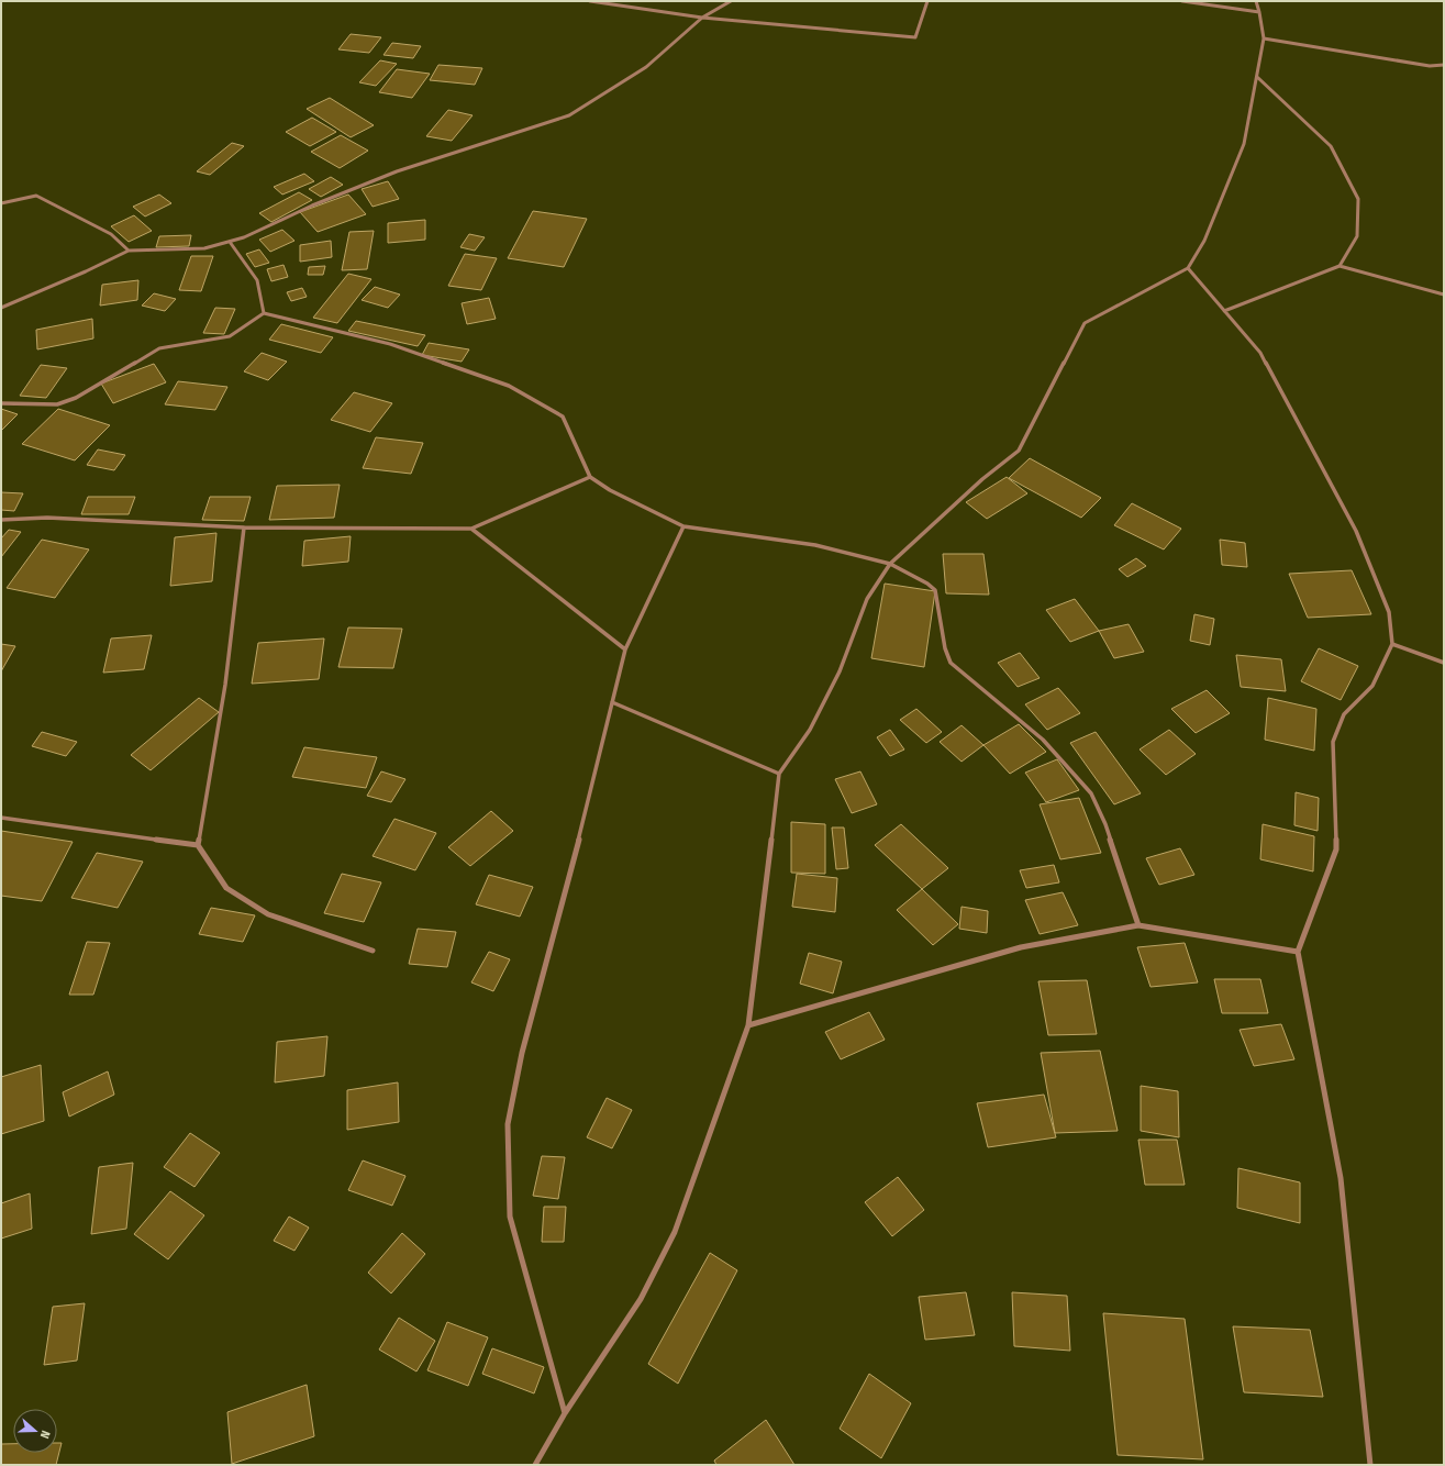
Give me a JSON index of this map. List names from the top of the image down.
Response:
{
  "north": "right"
}
